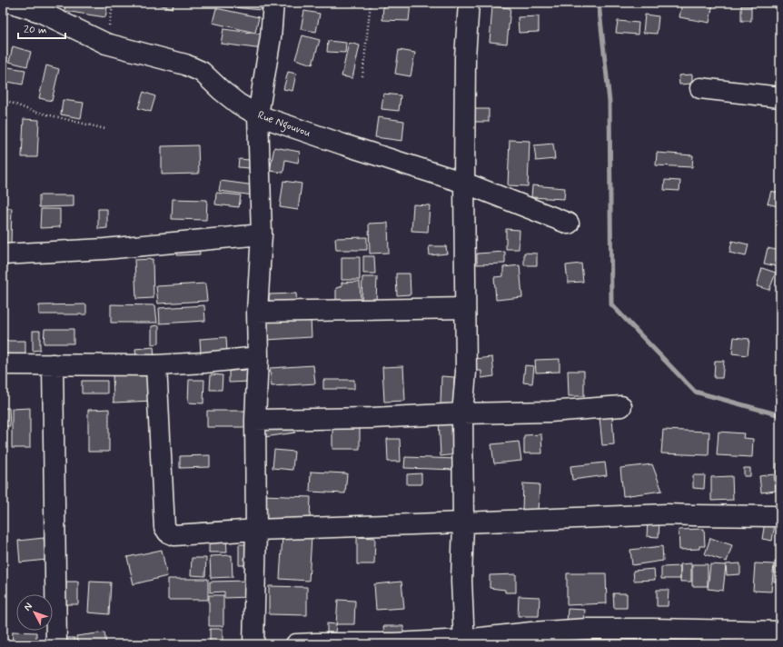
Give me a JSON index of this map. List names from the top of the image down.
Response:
{
  "streets": {
    "street": ["Rue Ngouvou"]
  },
  "scale_bar": "20 m",
  "north": "top left"
}
